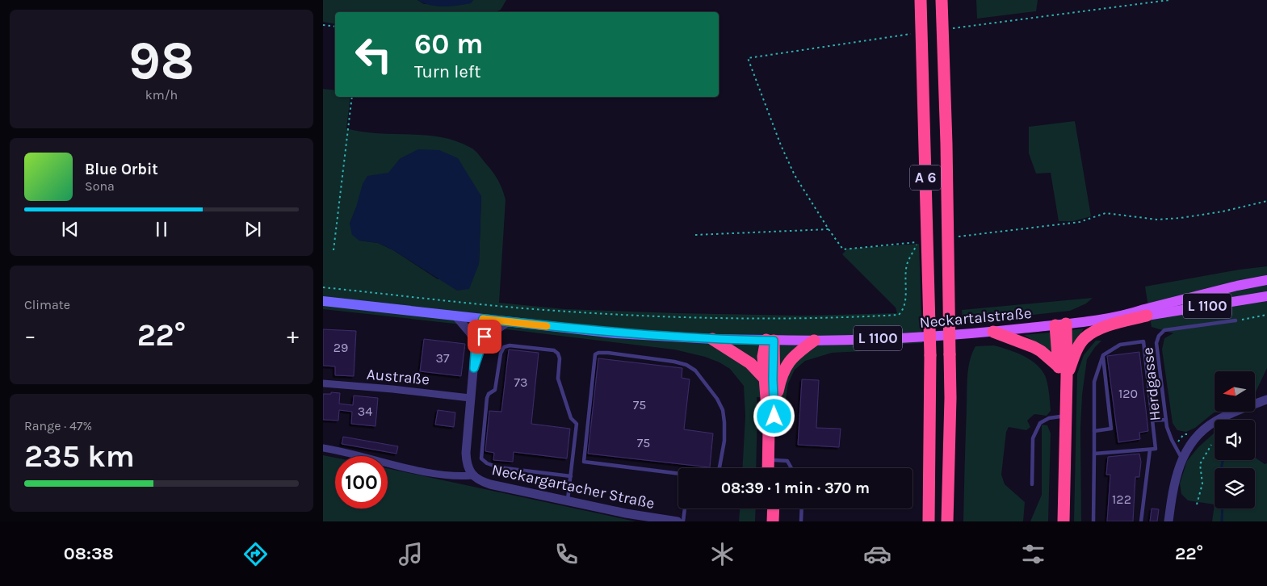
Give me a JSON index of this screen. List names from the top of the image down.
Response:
{
  "streets": {
    "highway": ["A 6"],
    "main road": ["L 1100", "Neckartalstraße"],
    "street": ["Austraße", "Neckargartacher Straße"],
    "lane": ["Herdgasse"]
  },
  "crossings": [
    ["L 1100", "Neckartalstraße"]
  ],
  "house_numbers": [
    "29",
    "37",
    "73",
    "120",
    "75",
    "34",
    "75",
    "122"
  ],
  "north": "left",
  "page": {
    "tile": [
      ["98", "km/h"],
      "Climate",
      ["Range · 47%", "235 km"]
    ],
    "turn": ["60 m", "Turn left"],
    "song": ["Blue Orbit", "Sona"],
    "heat": ["−", "22°", "+"],
    "limit": "100",
    "trip": "08:39 · 1 min · 370 m",
    "tabs": ["08:38", "22°"]
  }
}
